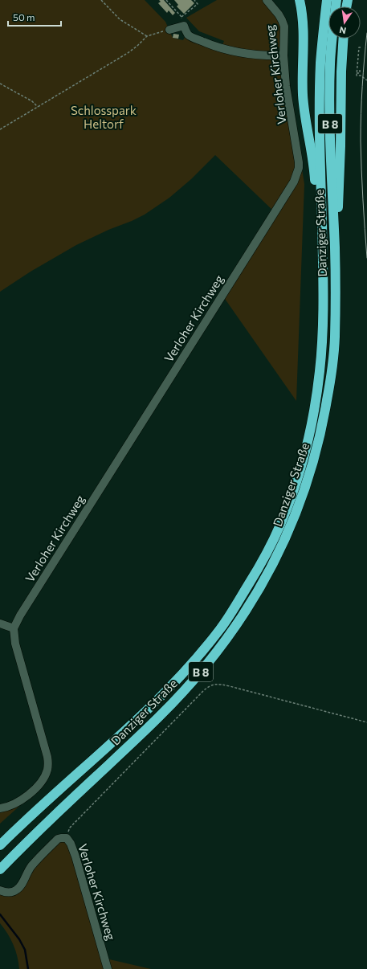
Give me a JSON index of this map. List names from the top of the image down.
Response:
{
  "streets": {
    "highway": ["B 8", "Danziger Straße"],
    "street": ["Verloher Kirchweg"]
  },
  "parks": ["Schlosspark Heltorf"],
  "scale_bar": "50 m",
  "north": "bottom"
}
